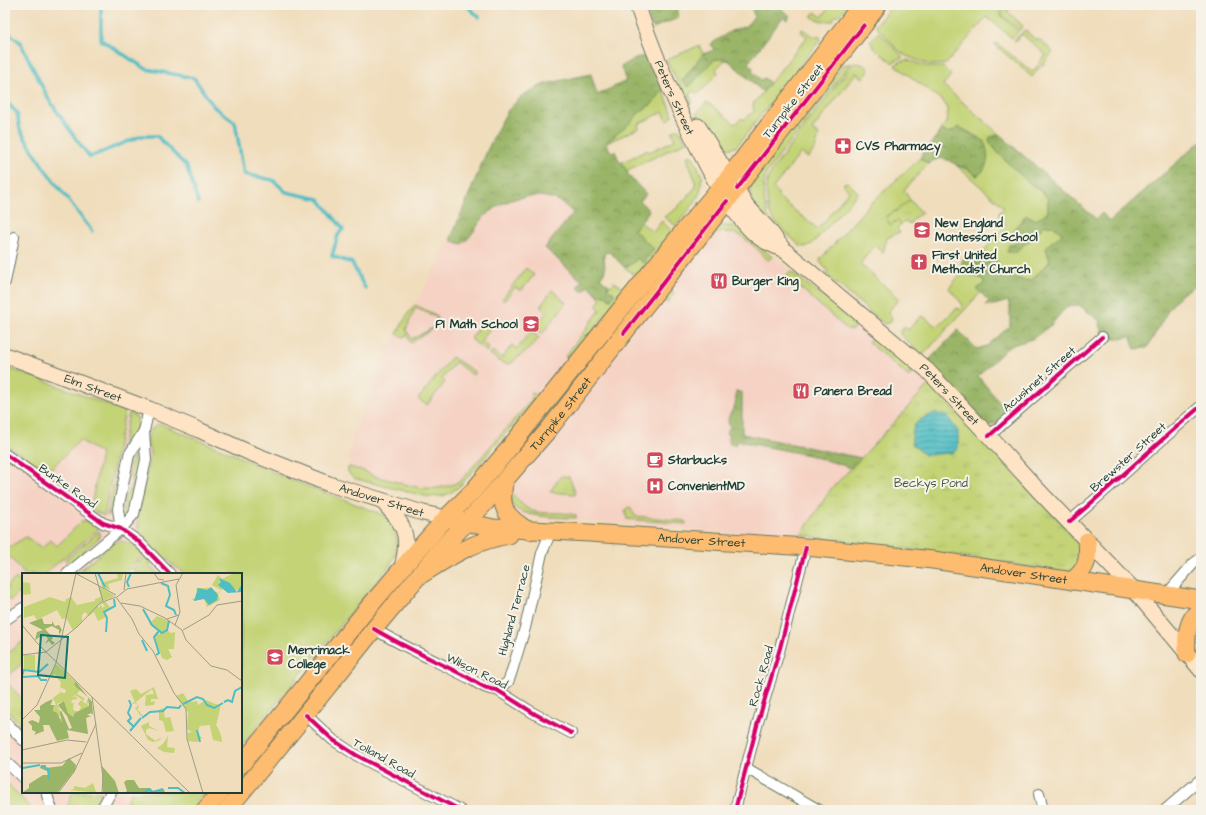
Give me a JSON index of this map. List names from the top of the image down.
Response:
{
  "streets": {
    "main road": [
      "Turnpike Street",
      "Peters Street",
      "Elm Street",
      "Andover Street"
    ],
    "street": [
      "Acushnet Street",
      "Brewster Street",
      "Burke Road",
      "Highland Terrace",
      "Wilson Road",
      "Rock Road",
      "Tolland Road"
    ]
  },
  "crossings": [
    ["Turnpike Street", "Peters Street"],
    ["Turnpike Street", "Andover Street"],
    ["Turnpike Street", "Wilson Road"],
    ["Turnpike Street", "Tolland Road"],
    ["Peters Street", "Acushnet Street"],
    ["Peters Street", "Brewster Street"],
    ["Peters Street", "Andover Street"],
    ["Elm Street", "Andover Street"],
    ["Andover Street", "Highland Terrace"],
    ["Andover Street", "Rock Road"],
    ["Highland Terrace", "Wilson Road"]
  ],
  "parks": ["Beckys Pond"],
  "places": {
    "pharmacy": ["CVS Pharmacy"],
    "school or university": ["New England Montessori School", "PI Math School", "Merrimack College"],
    "church": ["First United Methodist Church"],
    "restaurant": ["Burger King", "Panera Bread"],
    "cafe": ["Starbucks"],
    "hospital": ["ConvenientMD"]
  }
}
